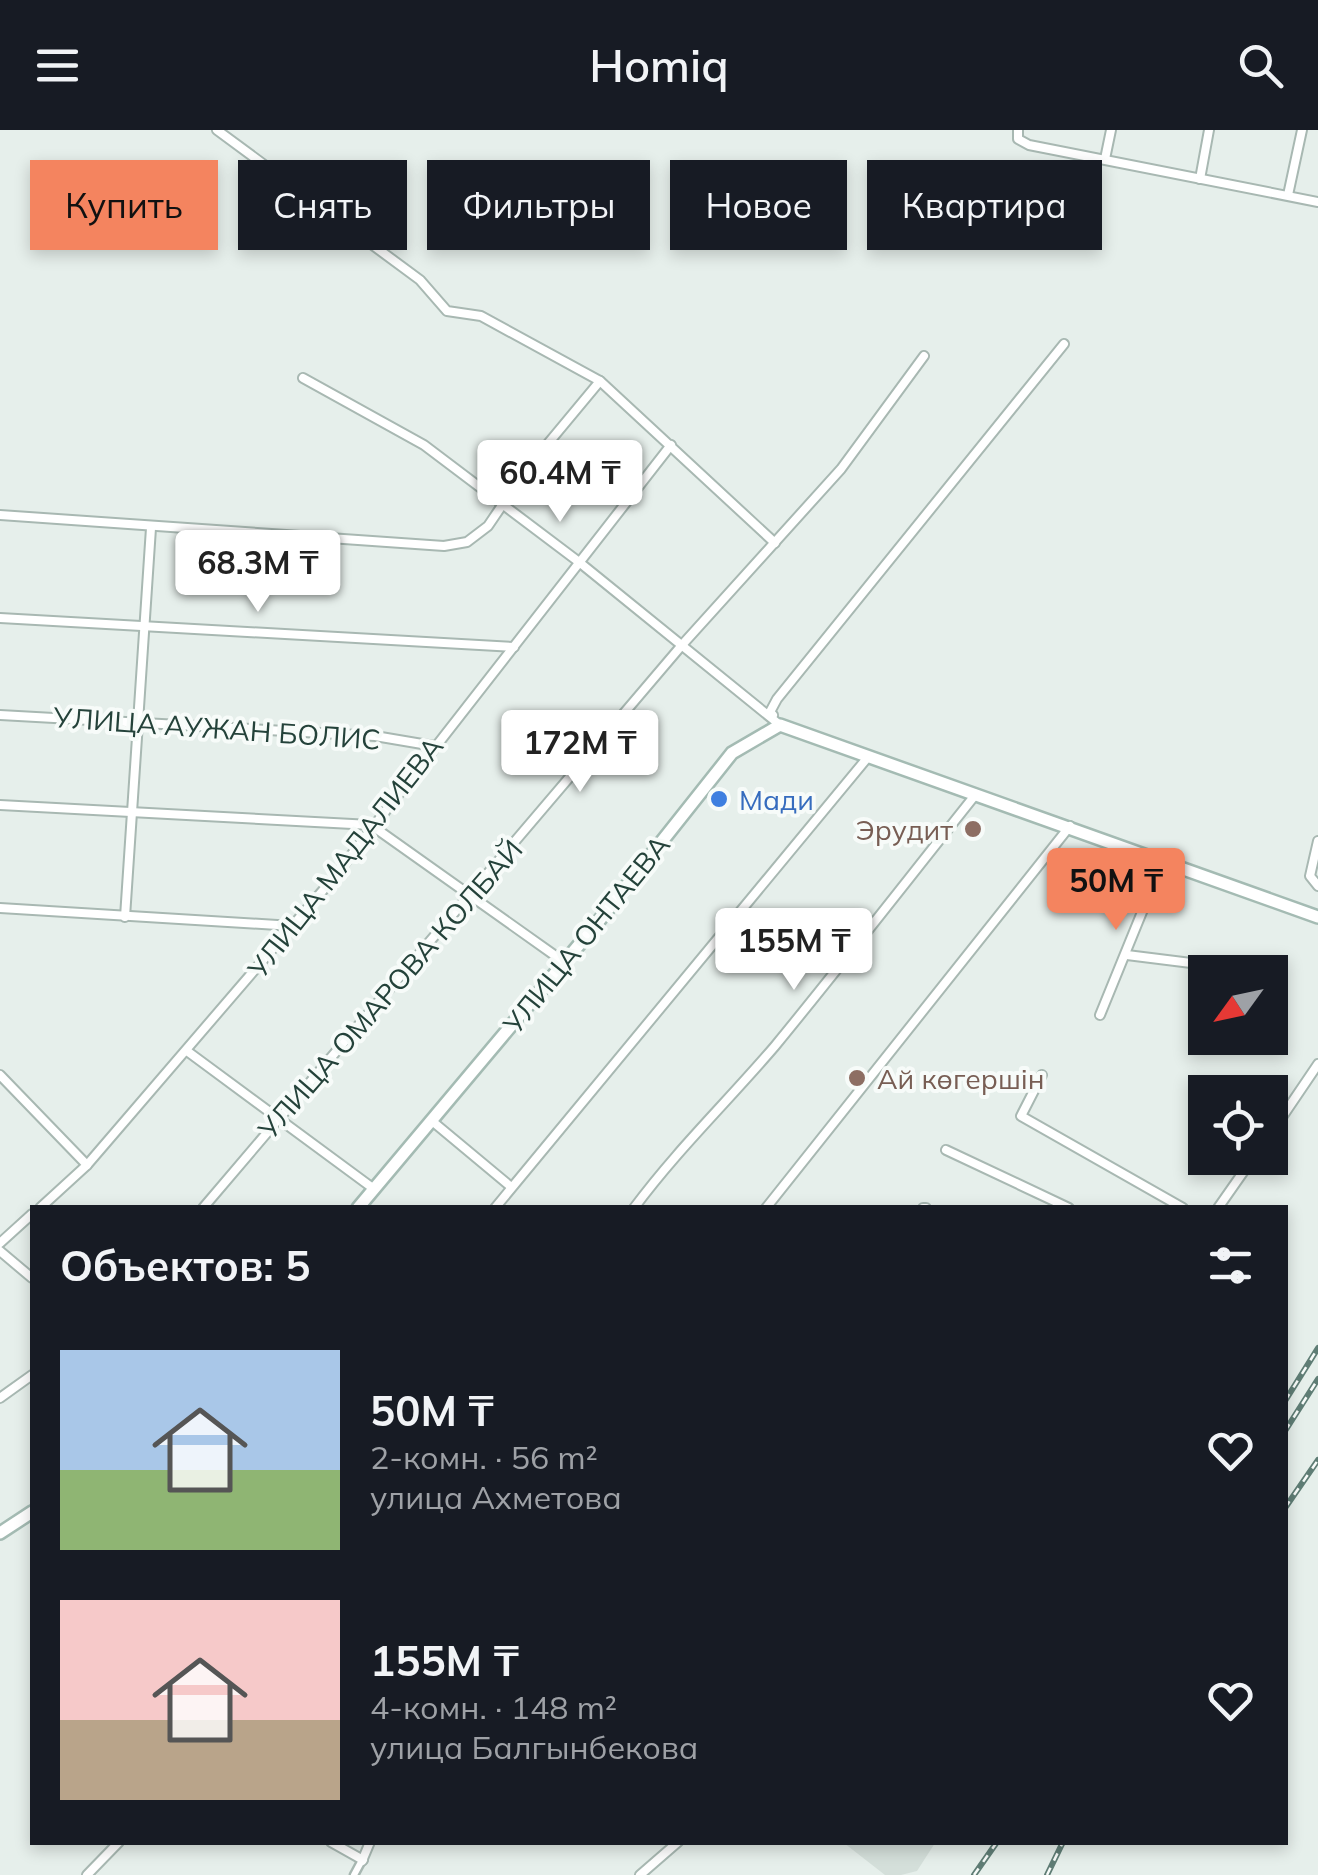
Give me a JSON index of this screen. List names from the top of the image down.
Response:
{
  "streets": {
    "main road": ["УЛИЦА ОНТАЕВА"],
    "street": ["УЛИЦА АУЖАН БОЛИС", "УЛИЦА МАДАЛИЕВА", "УЛИЦА ОМАРОВА КОЛБАЙ"]
  },
  "crossings": [
    ["УЛИЦА АУЖАН БОЛИС", "УЛИЦА МАДАЛИЕВА"]
  ],
  "places": ["Мади", "Эрудит", "Ай көгершін"],
  "north": "bottom left",
  "page": {
    "header": "Homiq",
    "chip": [
      "Купить",
      "Снять",
      "Фильтры",
      "Новое",
      "Квартира"
    ],
    "price": [
      "60.4M ₸",
      "68.3M ₸",
      "172M ₸",
      "50M ₸",
      "155M ₸"
    ],
    "heading": "Объектов: 5",
    "list": [
      {
        "name": "50M ₸",
        "note": "2-комн. · 56 m² · улица Ахметова"
      },
      {
        "name": "155M ₸",
        "note": "4-комн. · 148 m² · улица Балгынбекова"
      }
    ]
  }
}
